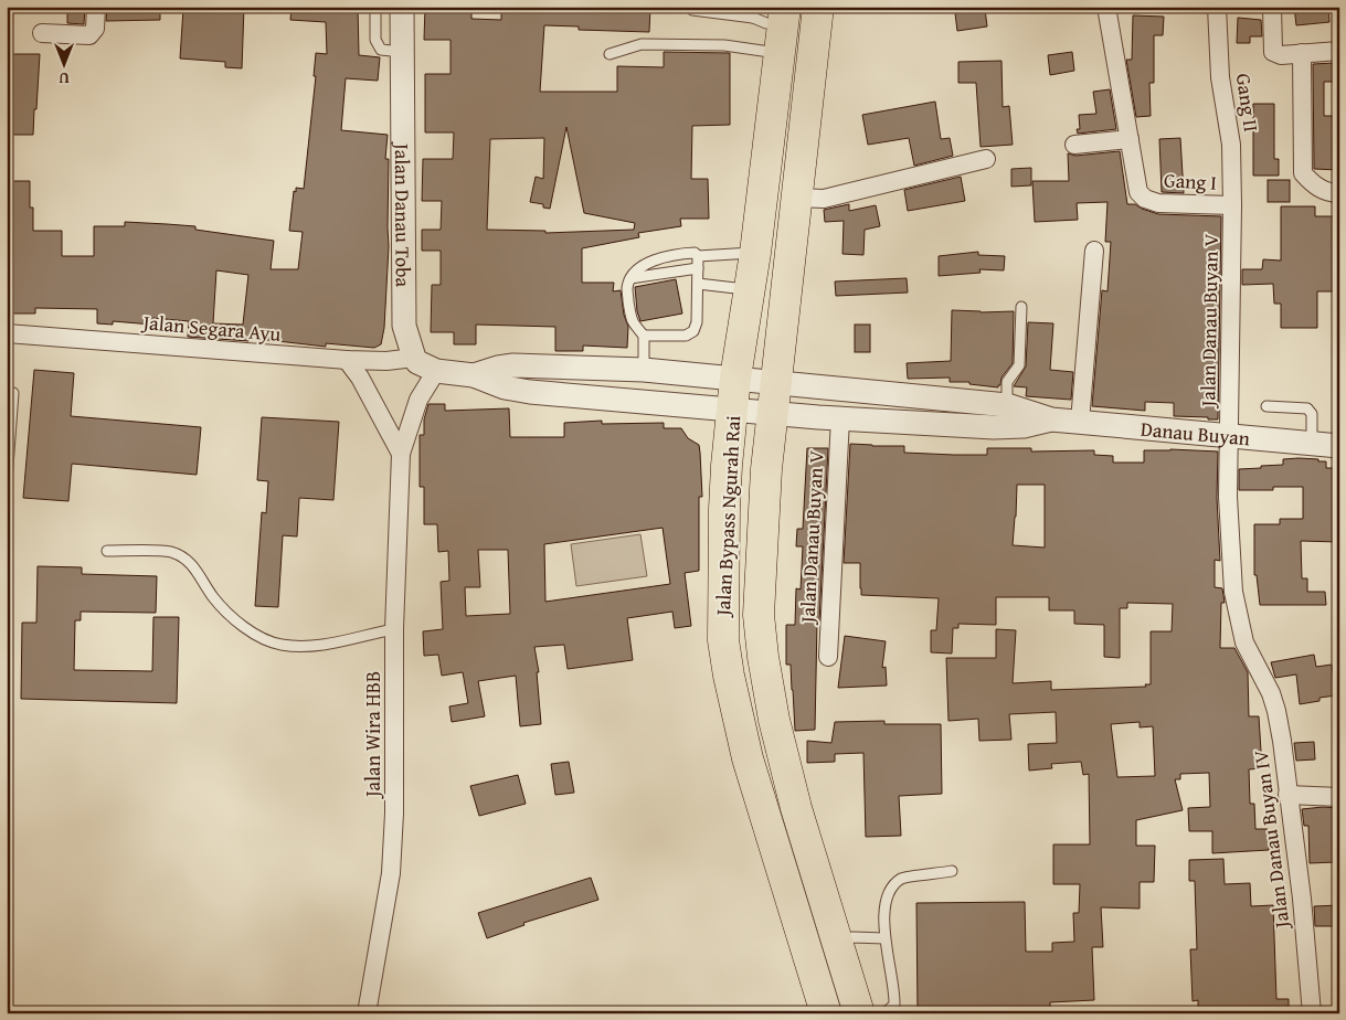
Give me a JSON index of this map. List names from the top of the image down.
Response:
{
  "streets": {
    "highway": ["Jalan Bypass Ngurah Rai"],
    "street": [
      "Gang II",
      "Gang I",
      "Jalan Danau Toba",
      "Jalan Danau Buyan V",
      "Jalan Segara Ayu",
      "Danau Buyan",
      "Jalan Wira HBB",
      "Jalan Danau Buyan IV"
    ]
  },
  "crossings": [
    ["Gang II", "Gang I"],
    ["Gang II", "Jalan Danau Buyan V"],
    ["Gang I", "Jalan Danau Buyan V"],
    ["Jalan Danau Toba", "Jalan Segara Ayu"],
    ["Jalan Danau Buyan V", "Danau Buyan"],
    ["Jalan Danau Buyan V", "Jalan Danau Buyan IV"],
    ["Danau Buyan", "Jalan Bypass Ngurah Rai"],
    ["Danau Buyan", "Jalan Danau Buyan IV"]
  ],
  "north": "bottom"
}
